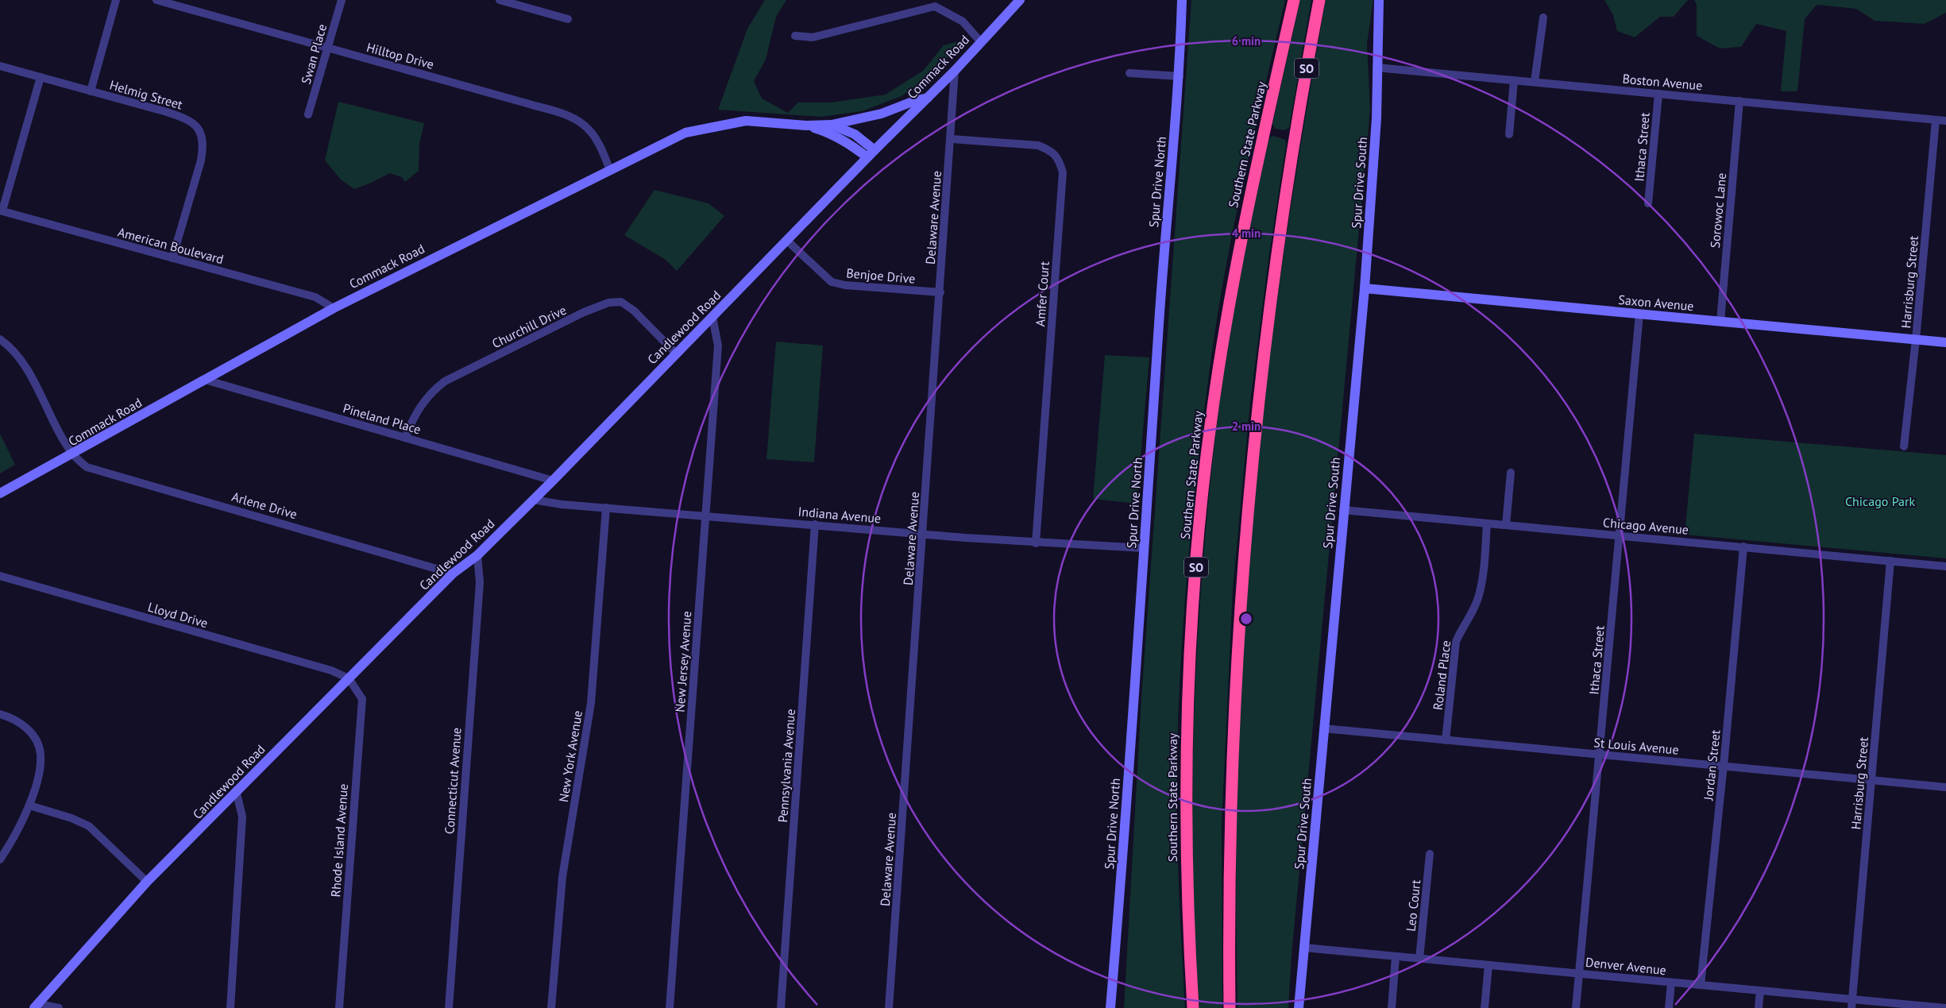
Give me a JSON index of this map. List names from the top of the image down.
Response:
{
  "streets": {
    "highway": ["SO", "Southern State Parkway"],
    "street": [
      "Swan Place",
      "Hilltop Drive",
      "Commack Road",
      "Boston Avenue",
      "Helmig Street",
      "Ithaca Street",
      "Spur Drive North",
      "Spur Drive South",
      "Sorowoc Lane",
      "Delaware Avenue",
      "American Boulevard",
      "Benjoe Drive",
      "Harrisburg Street",
      "Amfer Court",
      "Saxon Avenue",
      "Churchill Drive",
      "Candlewood Road",
      "Pineland Place",
      "Arlene Drive",
      "Indiana Avenue",
      "Chicago Avenue",
      "Lloyd Drive",
      "New Jersey Avenue",
      "Roland Place",
      "St Louis Avenue",
      "New York Avenue",
      "Jordan Street",
      "Pennsylvania Avenue",
      "Connecticut Avenue",
      "Rhode Island Avenue",
      "Leo Court",
      "Denver Avenue"
    ]
  },
  "crossings": [
    ["Swan Place", "Hilltop Drive"],
    ["Hilltop Drive", "Commack Road"],
    ["Commack Road", "Delaware Avenue"],
    ["Commack Road", "American Boulevard"],
    ["Commack Road", "Candlewood Road"],
    ["Commack Road", "Pineland Place"],
    ["Commack Road", "Arlene Drive"],
    ["Boston Avenue", "Ithaca Street"],
    ["Boston Avenue", "Spur Drive South"],
    ["Boston Avenue", "Sorowoc Lane"],
    ["Boston Avenue", "Harrisburg Street"],
    ["Helmig Street", "American Boulevard"],
    ["Ithaca Street", "Saxon Avenue"],
    ["Ithaca Street", "Chicago Avenue"],
    ["Ithaca Street", "St Louis Avenue"],
    ["Ithaca Street", "Denver Avenue"],
    ["Spur Drive North", "Indiana Avenue"],
    ["Spur Drive South", "Saxon Avenue"],
    ["Spur Drive South", "Chicago Avenue"],
    ["Spur Drive South", "St Louis Avenue"],
    ["Spur Drive South", "Denver Avenue"],
    ["Sorowoc Lane", "Saxon Avenue"],
    ["Delaware Avenue", "Benjoe Drive"],
    ["Delaware Avenue", "Amfer Court"],
    ["Delaware Avenue", "Indiana Avenue"],
    ["Benjoe Drive", "Candlewood Road"],
    ["Harrisburg Street", "Saxon Avenue"],
    ["Harrisburg Street", "Chicago Avenue"],
    ["Harrisburg Street", "St Louis Avenue"],
    ["Harrisburg Street", "Denver Avenue"],
    ["Amfer Court", "Indiana Avenue"],
    ["Churchill Drive", "Candlewood Road"],
    ["Churchill Drive", "Pineland Place"],
    ["Candlewood Road", "Pineland Place"],
    ["Candlewood Road", "Arlene Drive"],
    ["Candlewood Road", "Indiana Avenue"],
    ["Candlewood Road", "Lloyd Drive"],
    ["Candlewood Road", "New Jersey Avenue"],
    ["Candlewood Road", "Connecticut Avenue"],
    ["Candlewood Road", "Rhode Island Avenue"],
    ["Indiana Avenue", "New Jersey Avenue"],
    ["Indiana Avenue", "New York Avenue"],
    ["Indiana Avenue", "Pennsylvania Avenue"],
    ["Chicago Avenue", "Roland Place"],
    ["Chicago Avenue", "Jordan Street"],
    ["Lloyd Drive", "Rhode Island Avenue"],
    ["Roland Place", "St Louis Avenue"],
    ["St Louis Avenue", "Jordan Street"],
    ["Jordan Street", "Denver Avenue"],
    ["Leo Court", "Denver Avenue"]
  ],
  "parks": ["Chicago Park"],
  "rings": ["6 min", "4 min", "2 min"]
}
